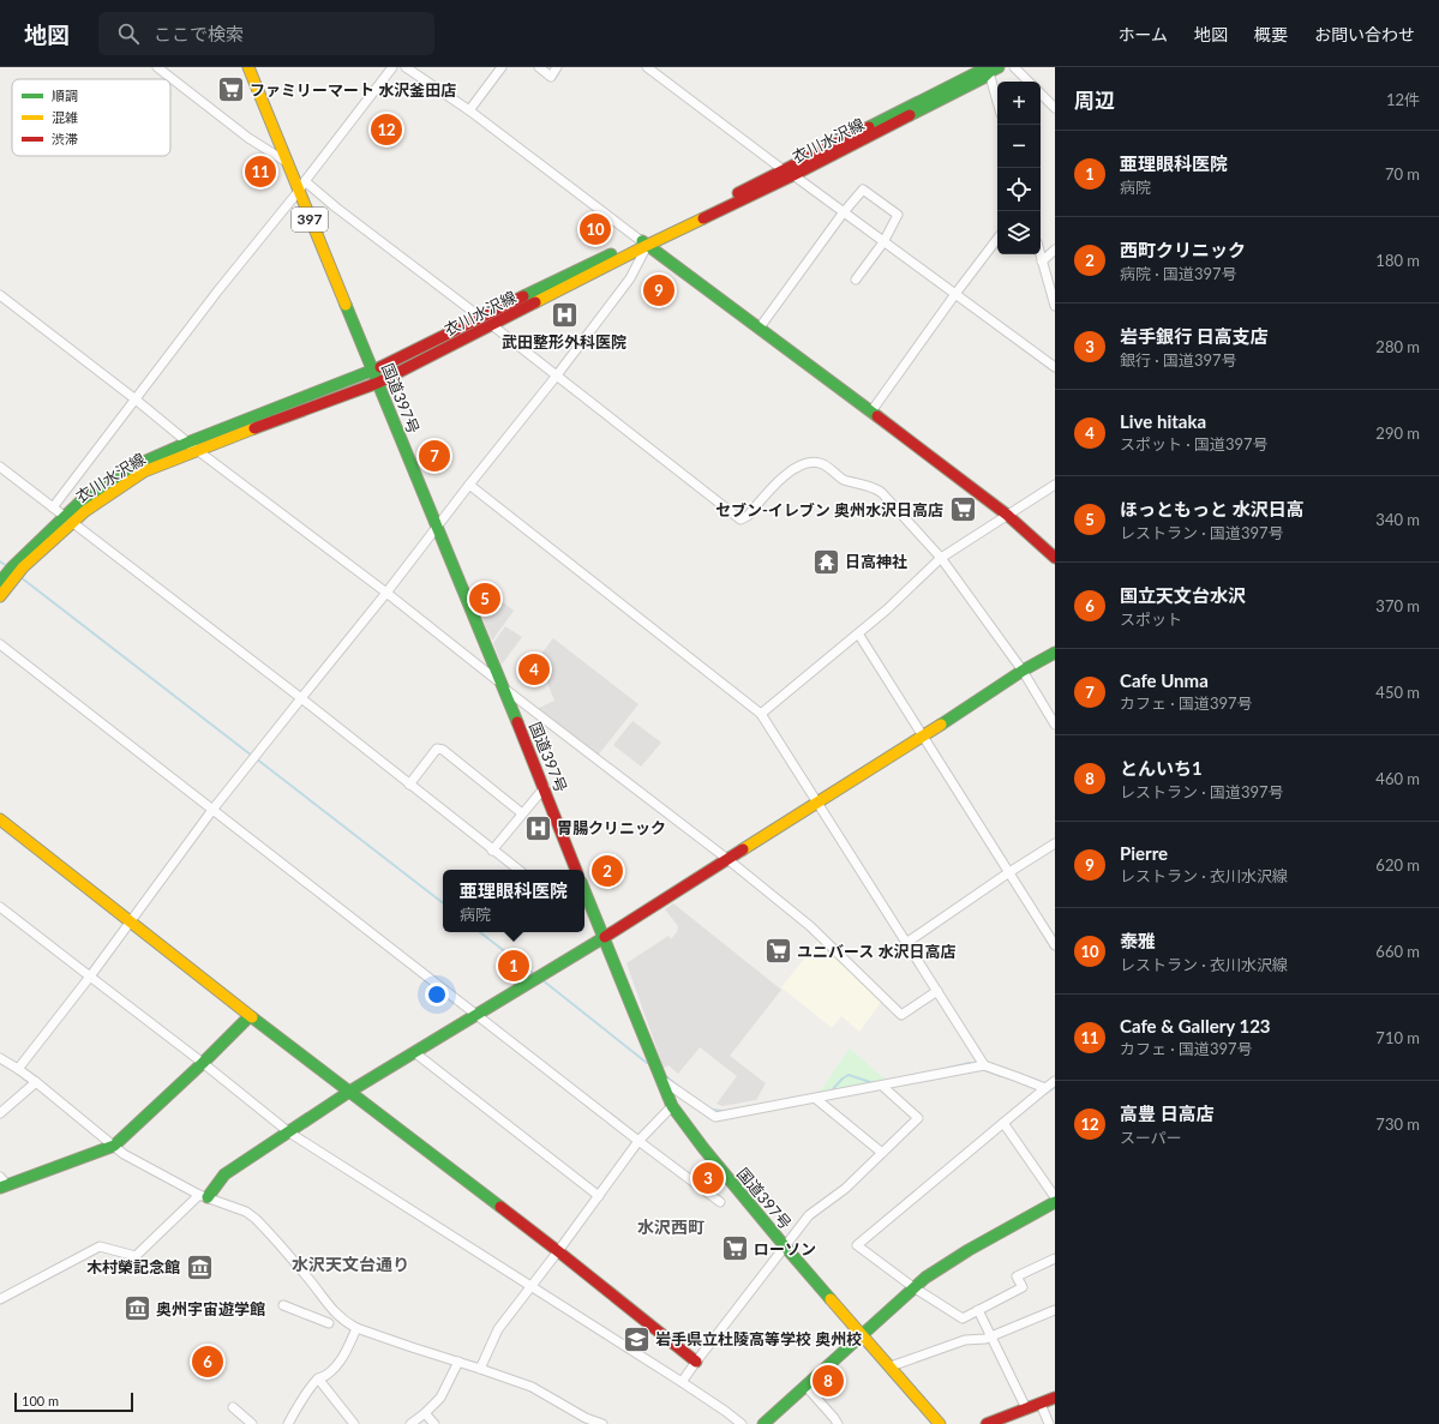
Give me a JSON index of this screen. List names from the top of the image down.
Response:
{
  "streets": {
    "main road": ["衣川水沢線", "397", "国道397号"]
  },
  "crossings": [
    ["衣川水沢線", "国道397号"]
  ],
  "districts": ["水沢西町", "水沢天文台通り"],
  "places": {
    "supermarket": [
      "ファミリーマート 水沢釜田店",
      "セブン-イレブン 奥州水沢日高店",
      "ユニバース 水沢日高店",
      "ローソン"
    ],
    "hospital": ["武田整形外科医院", "胃腸クリニック"],
    "temple": ["日高神社"],
    "museum": ["木村榮記念館", "奥州宇宙遊学館"],
    "school or university": ["岩手県立杜陵高等学校 奥州校"]
  },
  "legend": ["順調", "混雑", "渋滞"],
  "scale_bar": "100 m",
  "page": {
    "header": "地図",
    "search": "ここで検索",
    "nav": [
      "ホーム",
      "地図",
      "概要",
      "お問い合わせ"
    ],
    "heading": ["周辺", "12件"],
    "map_buttons": ["+", "−"],
    "pins": [
      "12",
      "11",
      "10",
      "9",
      "7",
      "5",
      "4",
      "2",
      "1",
      "3",
      "6",
      "8"
    ],
    "list": [
      {
        "mark": "1",
        "name": "亜理眼科医院",
        "note": "病院",
        "value": "70 m"
      },
      {
        "mark": "2",
        "name": "西町クリニック",
        "note": "病院 · 国道397号",
        "value": "180 m"
      },
      {
        "mark": "3",
        "name": "岩手銀行 日高支店",
        "note": "銀行 · 国道397号",
        "value": "280 m"
      },
      {
        "mark": "4",
        "name": "Live hitaka",
        "note": "スポット · 国道397号",
        "value": "290 m"
      },
      {
        "mark": "5",
        "name": "ほっともっと 水沢日高",
        "note": "レストラン · 国道397号",
        "value": "340 m"
      },
      {
        "mark": "6",
        "name": "国立天文台水沢",
        "note": "スポット",
        "value": "370 m"
      },
      {
        "mark": "7",
        "name": "Cafe Unma",
        "note": "カフェ · 国道397号",
        "value": "450 m"
      },
      {
        "mark": "8",
        "name": "とんいち1",
        "note": "レストラン · 国道397号",
        "value": "460 m"
      },
      {
        "mark": "9",
        "name": "Pierre",
        "note": "レストラン · 衣川水沢線",
        "value": "620 m"
      },
      {
        "mark": "10",
        "name": "泰雅",
        "note": "レストラン · 衣川水沢線",
        "value": "660 m"
      },
      {
        "mark": "11",
        "name": "Cafe & Gallery 123",
        "note": "カフェ · 国道397号",
        "value": "710 m"
      },
      {
        "mark": "12",
        "name": "高豊 日高店",
        "note": "スーパー",
        "value": "730 m"
      }
    ],
    "popup": ["亜理眼科医院", "病院"],
    "scale": "100 m"
  }
}
